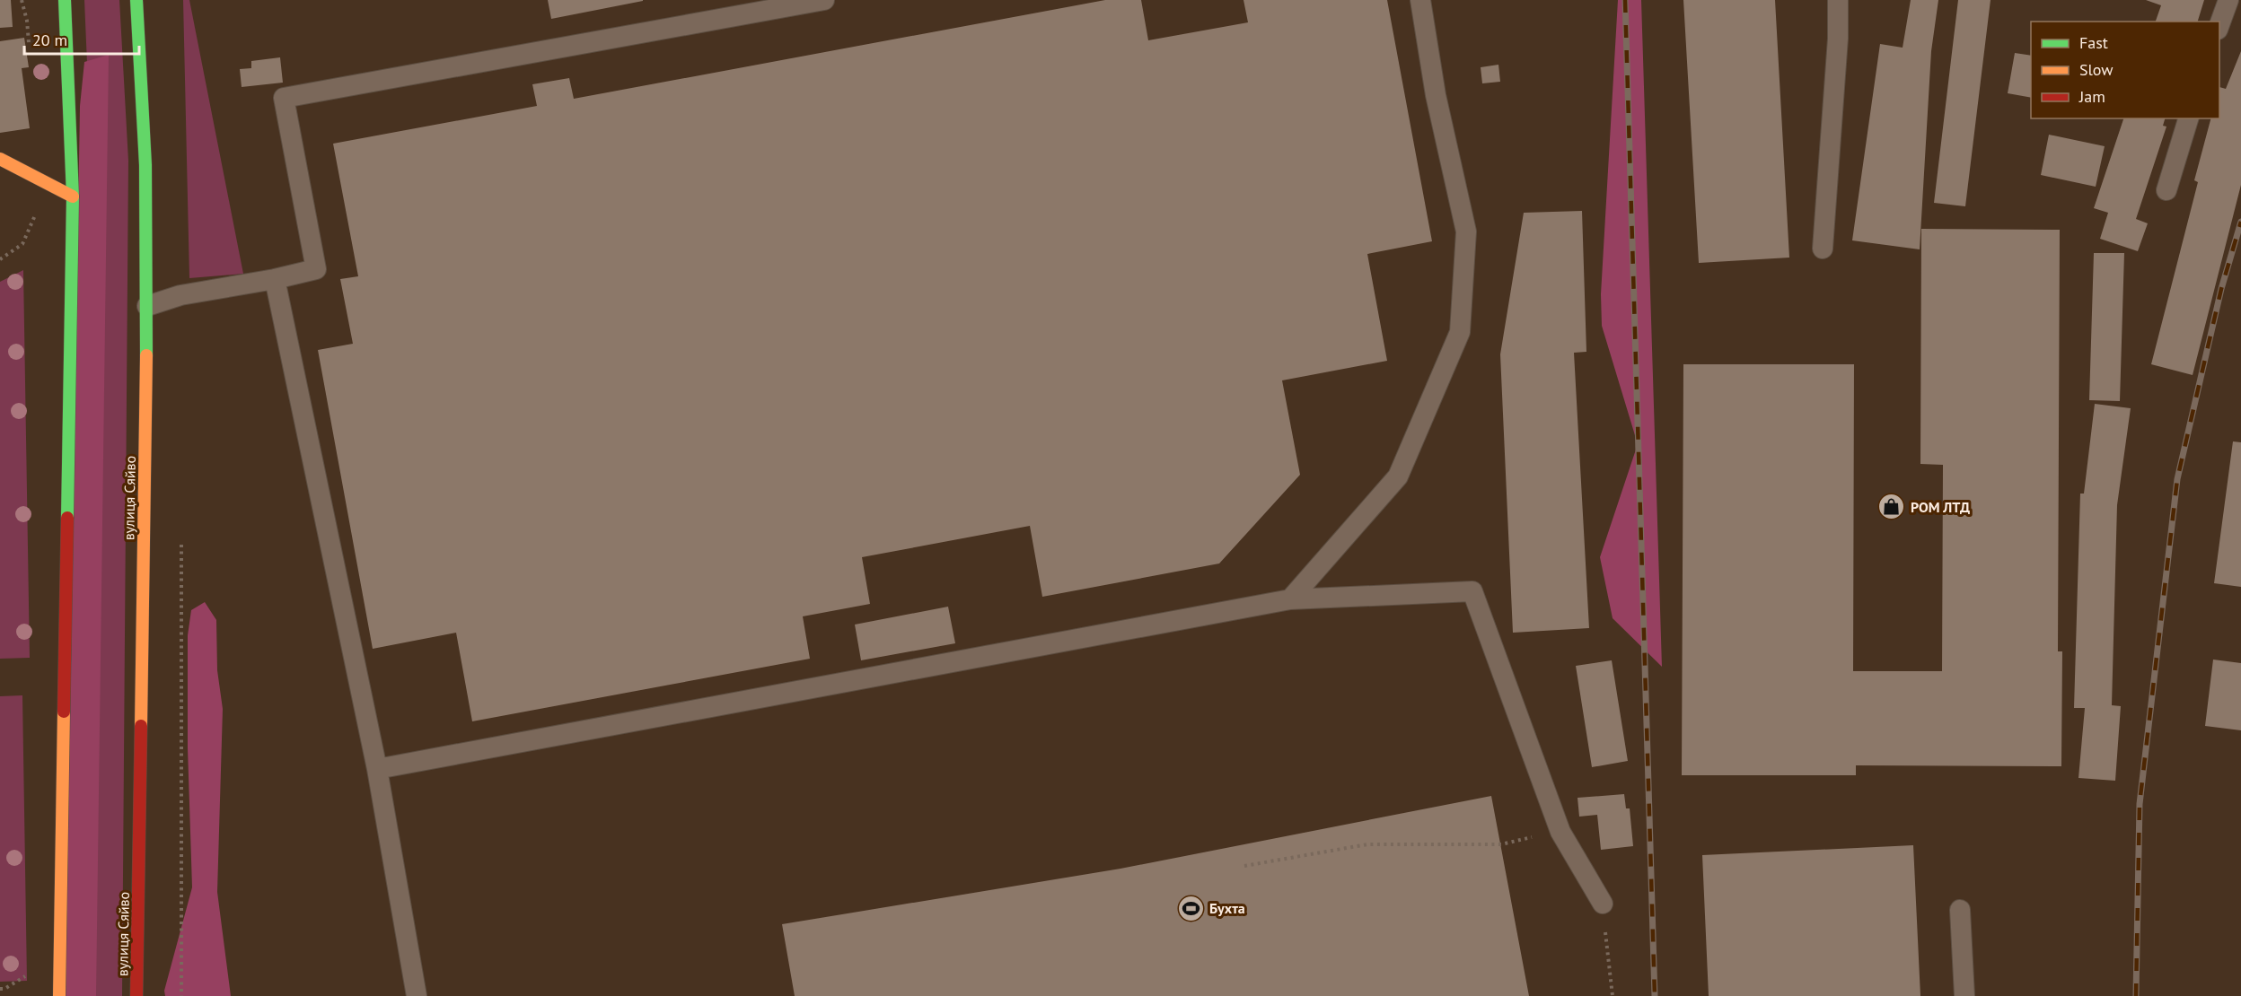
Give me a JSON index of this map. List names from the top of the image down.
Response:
{
  "streets": {
    "main road": ["вулиця Сяйво"]
  },
  "places": {
    "shop": ["РОМ ЛТД"],
    "sports": ["Бухта"]
  },
  "legend": ["Fast", "Slow", "Jam"],
  "scale_bar": "20 m"
}
